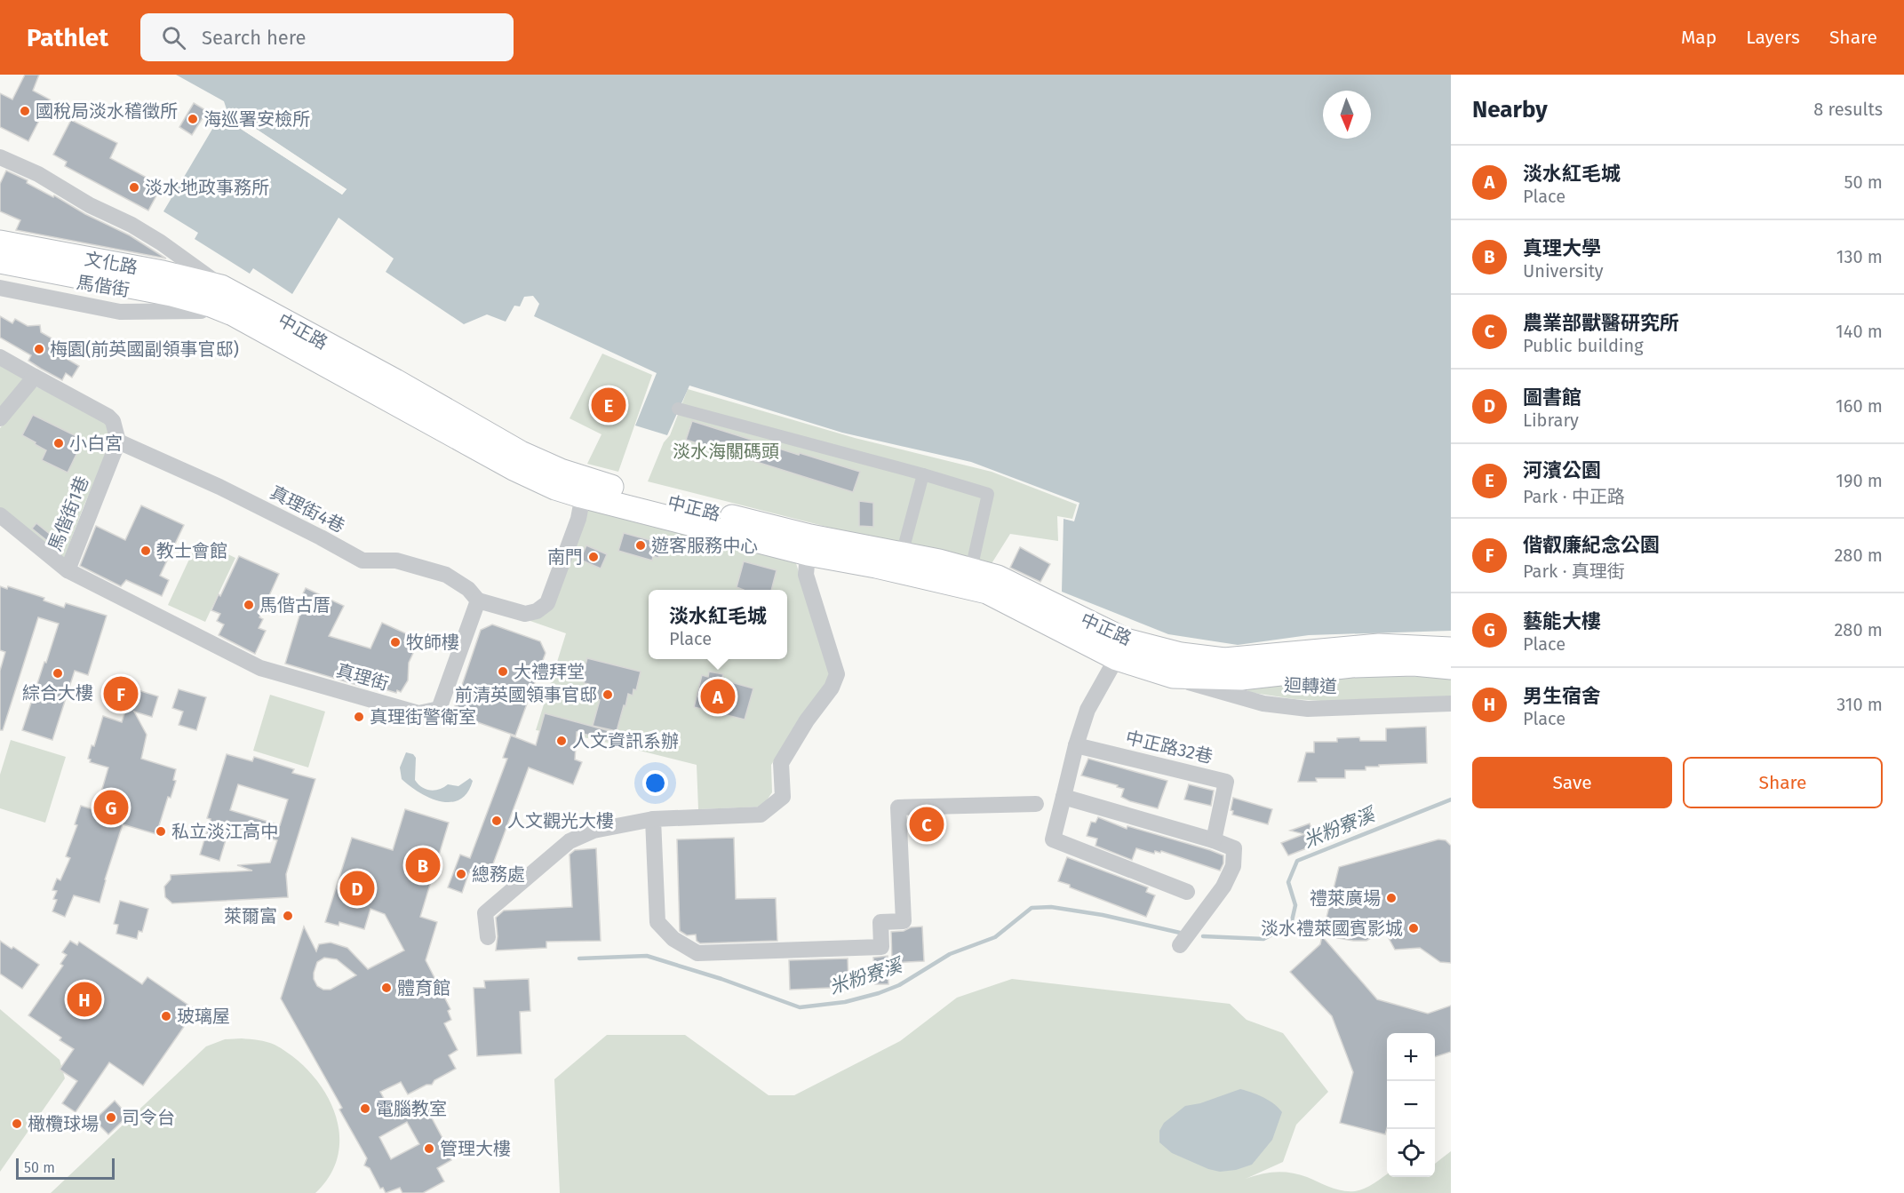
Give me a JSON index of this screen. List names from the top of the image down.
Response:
{
  "streets": {
    "main road": ["文化路", "中正路"],
    "street": [
      "馬偕街",
      "真理街4巷",
      "馬偕街1巷",
      "真理街",
      "迴轉道",
      "中正路32巷"
    ]
  },
  "crossings": [
    ["文化路", "馬偕街"],
    ["文化路", "中正路"],
    ["馬偕街", "中正路"],
    ["中正路", "迴轉道"],
    ["真理街4巷", "馬偕街1巷"],
    ["真理街4巷", "真理街"],
    ["馬偕街1巷", "真理街"]
  ],
  "water": ["米粉寮溪"],
  "parks": ["淡水海關碼頭"],
  "places": [
    "國稅局淡水稽徵所",
    "海巡署安檢所",
    "淡水地政事務所",
    "梅園(前英國副領事官邸)",
    "小白宮",
    "遊客服務中心",
    "教士會館",
    "南門",
    "馬偕古厝",
    "牧師樓",
    "大禮拜堂",
    "綜合大樓",
    "前清英國領事官邸",
    "真理街警衛室",
    "人文資訊系辦",
    "人文觀光大樓",
    "私立淡江高中",
    "總務處",
    "禮萊廣場",
    "萊爾富",
    "淡水禮萊國賓影城",
    "體育館",
    "玻璃屋",
    "電腦教室",
    "司令台",
    "橄欖球場",
    "管理大樓"
  ],
  "scale_bar": "50 m",
  "north": "bottom",
  "page": {
    "header": "Pathlet",
    "search": "Search here",
    "nav": ["Map", "Layers", "Share"],
    "heading": ["Nearby", "8 results"],
    "list": [
      {
        "mark": "A",
        "name": "淡水紅毛城",
        "note": "Place",
        "value": "50 m"
      },
      {
        "mark": "B",
        "name": "真理大學",
        "note": "University",
        "value": "130 m"
      },
      {
        "mark": "C",
        "name": "農業部獸醫研究所",
        "note": "Public building",
        "value": "140 m"
      },
      {
        "mark": "D",
        "name": "圖書館",
        "note": "Library",
        "value": "160 m"
      },
      {
        "mark": "E",
        "name": "河濱公園",
        "note": "Park · 中正路",
        "value": "190 m"
      },
      {
        "mark": "F",
        "name": "偕叡廉紀念公園",
        "note": "Park · 真理街",
        "value": "280 m"
      },
      {
        "mark": "G",
        "name": "藝能大樓",
        "note": "Place",
        "value": "280 m"
      },
      {
        "mark": "H",
        "name": "男生宿舍",
        "note": "Place",
        "value": "310 m"
      }
    ],
    "pins": [
      "E",
      "F",
      "A",
      "G",
      "C",
      "B",
      "D",
      "H"
    ],
    "popup": ["淡水紅毛城", "Place"],
    "buttons": ["Save", "Share"],
    "map_buttons": ["+", "−"],
    "scale": "50 m"
  }
}
